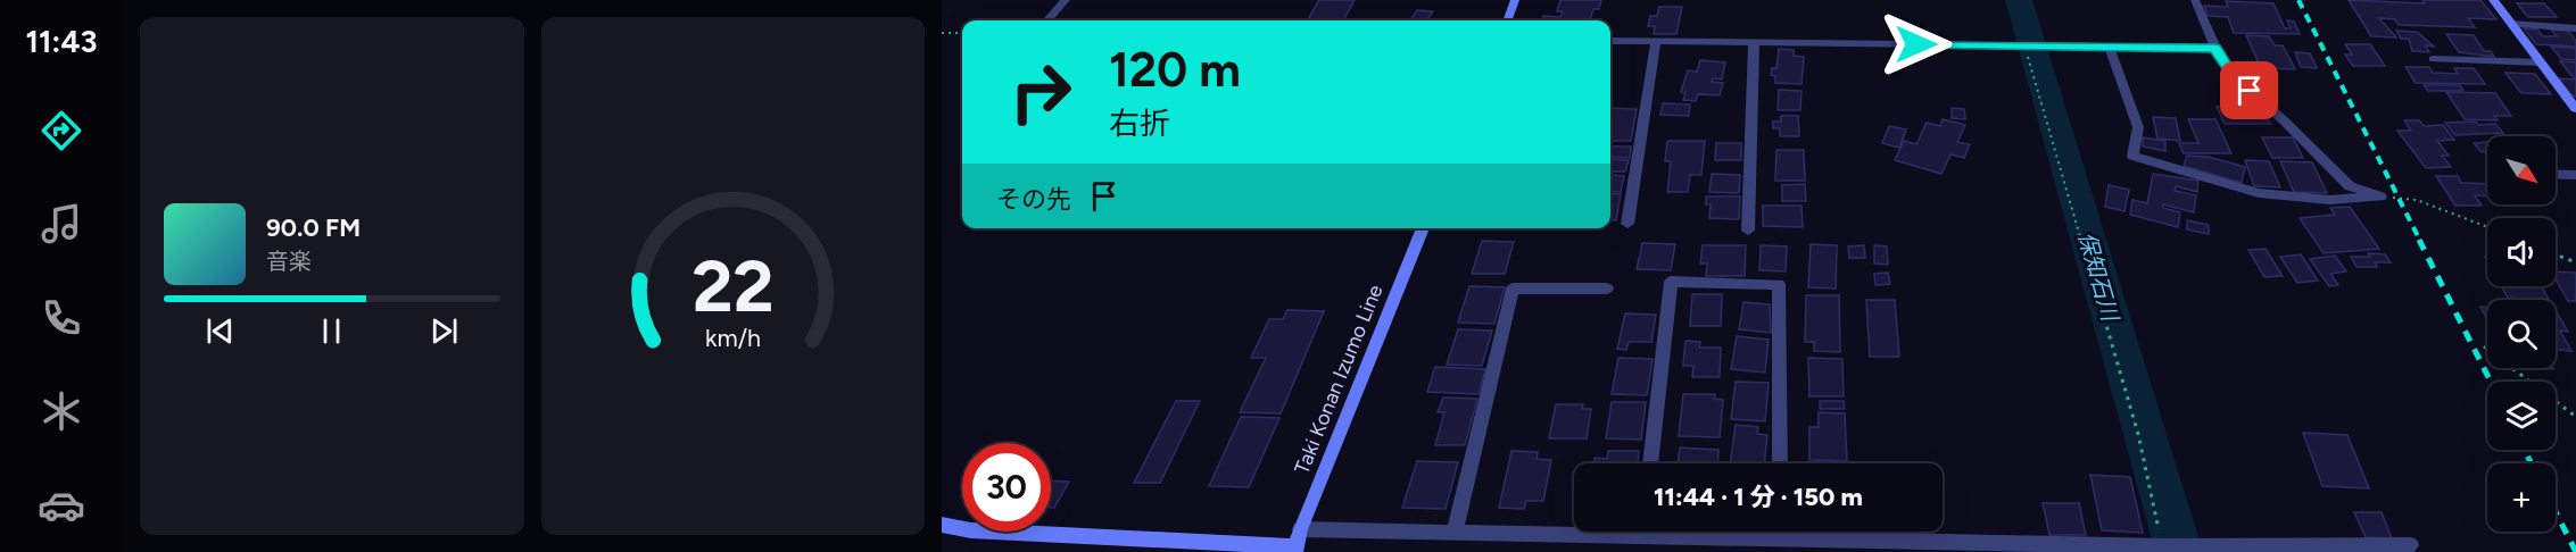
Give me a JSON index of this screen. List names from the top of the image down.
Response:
{
  "streets": {
    "main road": ["Taki Konan Izumo Line"]
  },
  "water": ["保知石川"],
  "north": "bottom right",
  "page": {
    "tabs": "11:43",
    "turn": ["120 m", "右折"],
    "map_buttons": "+",
    "then": "その先",
    "song": ["90.0 FM", "音楽"],
    "limit": "30",
    "trip": "11:44 · 1 分 · 150 m",
    "gauge": ["22", "km/h"]
  }
}
